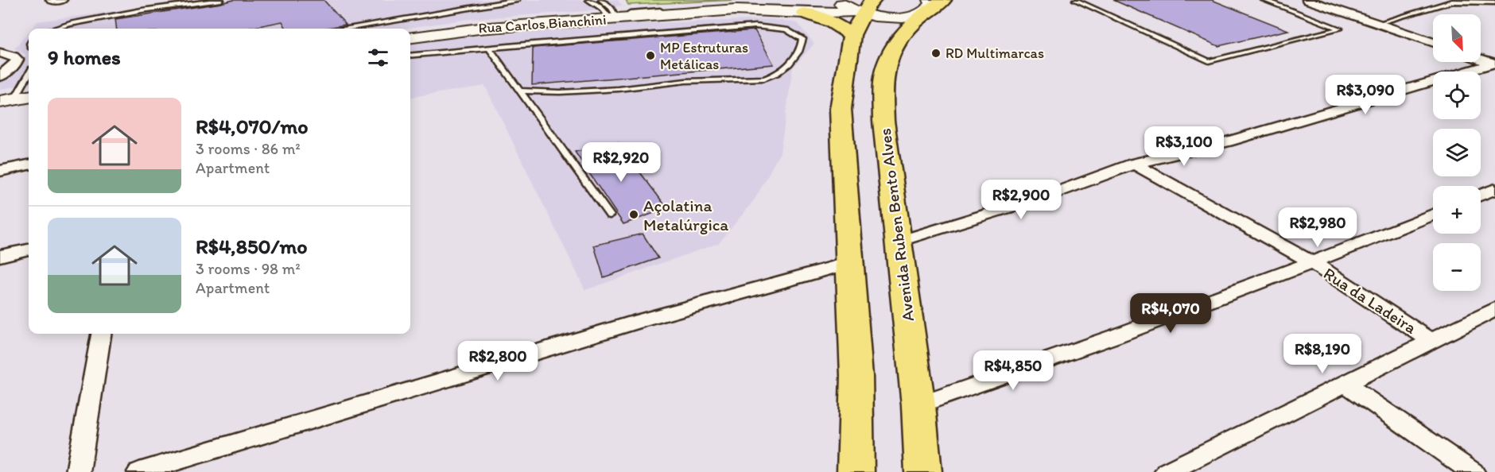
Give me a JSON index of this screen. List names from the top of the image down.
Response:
{
  "streets": {
    "main road": ["Avenida Ruben Bento Alves"],
    "street": ["Rua Carlos Bianchini", "Rua da Ladeira"]
  },
  "crossings": [
    ["Rua Carlos Bianchini", "Avenida Ruben Bento Alves"]
  ],
  "places": ["RD Multimarcas", "MP Estruturas Metálicas", "Açolatina Metalúrgica"],
  "north": "bottom right",
  "page": {
    "map_buttons": ["+", "−"],
    "heading": "9 homes",
    "price": [
      "R$3,090",
      "R$3,100",
      "R$2,920",
      "R$2,900",
      "R$2,980",
      "R$4,070",
      "R$8,190",
      "R$2,800",
      "R$4,850"
    ],
    "list": [
      {
        "name": "R$4,070/mo",
        "note": "3 rooms · 86 m² · Apartment"
      },
      {
        "name": "R$4,850/mo",
        "note": "3 rooms · 98 m² · Apartment"
      }
    ]
  }
}
